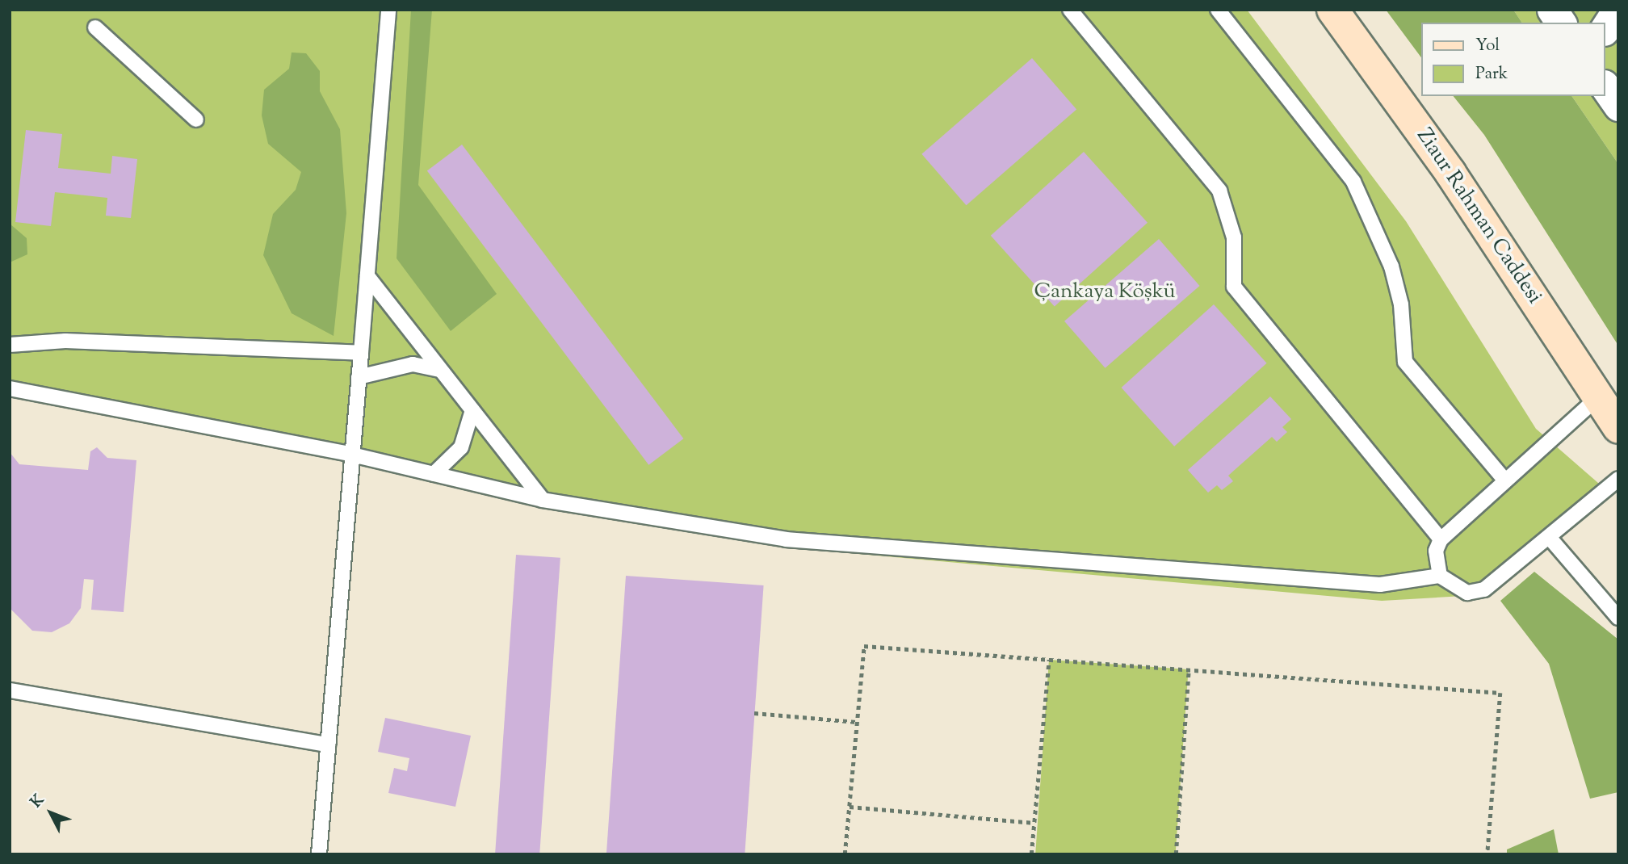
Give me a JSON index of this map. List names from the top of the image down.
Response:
{
  "streets": {
    "main road": ["Ziaur Rahman Caddesi"]
  },
  "parks": ["Çankaya Köşkü"],
  "legend": ["Yol", "Park"],
  "north": "top left"
}
